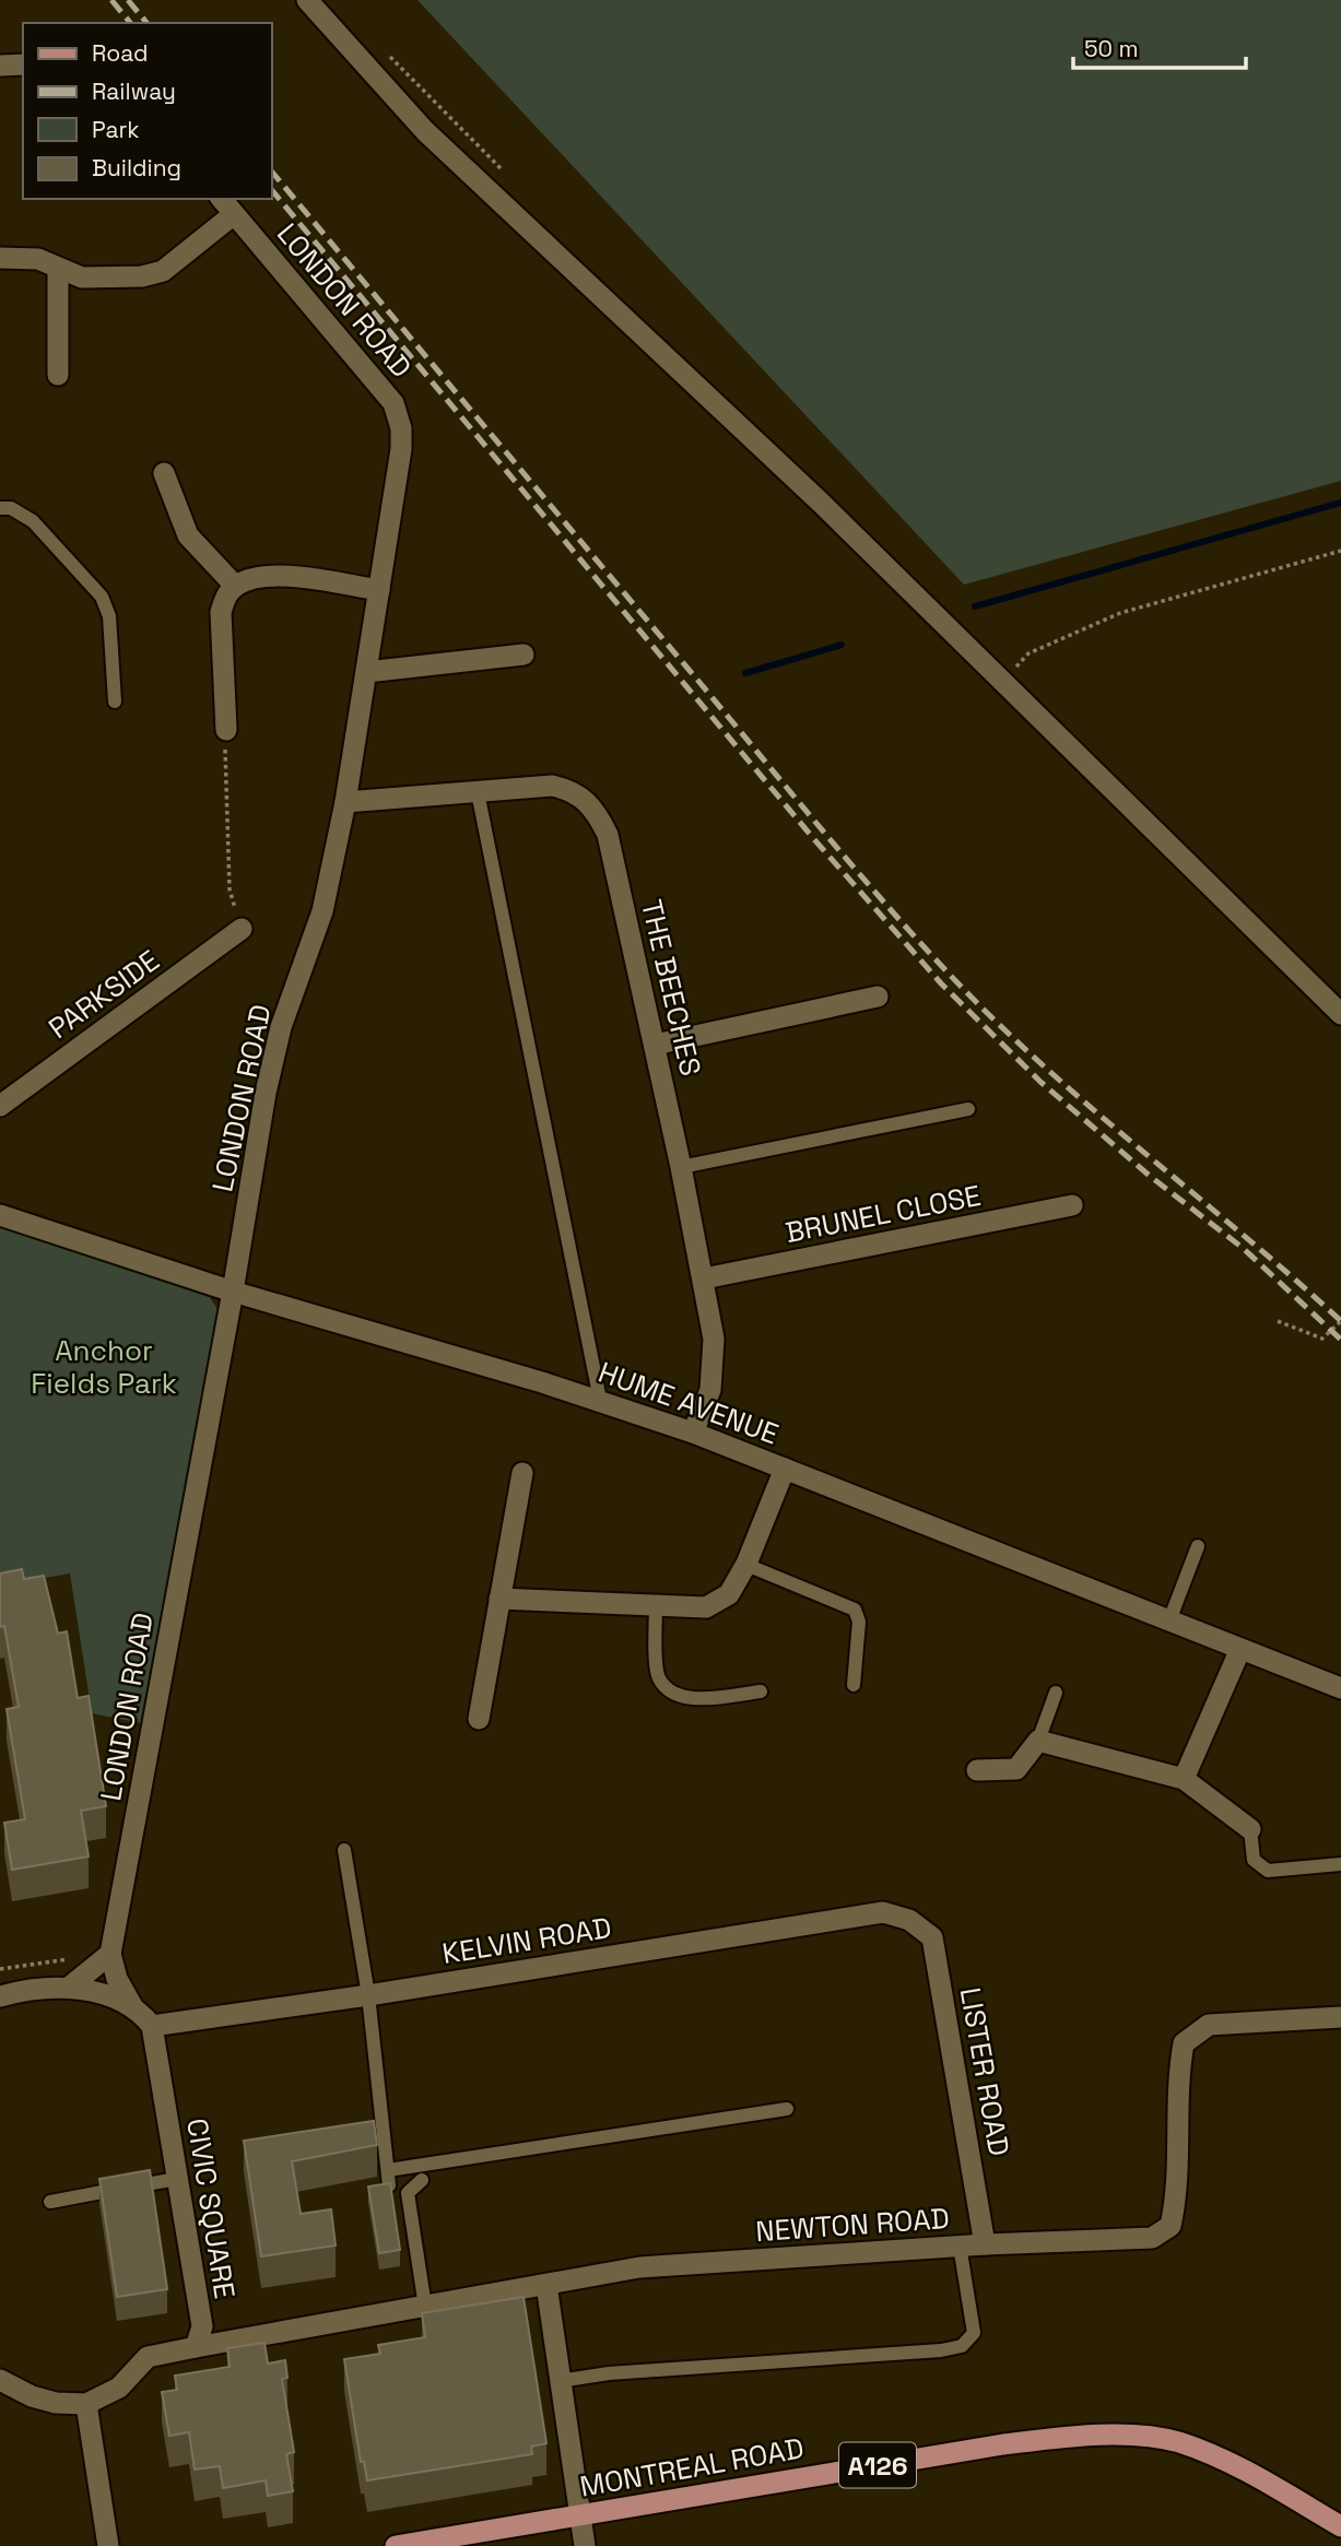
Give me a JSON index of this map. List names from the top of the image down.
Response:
{
  "streets": {
    "main road": ["A126", "MONTREAL ROAD"],
    "street": [
      "LONDON ROAD",
      "THE BEECHES",
      "PARKSIDE",
      "BRUNEL CLOSE",
      "HUME AVENUE",
      "KELVIN ROAD",
      "LISTER ROAD",
      "CIVIC SQUARE",
      "NEWTON ROAD"
    ]
  },
  "crossings": [
    ["LONDON ROAD", "THE BEECHES"],
    ["LONDON ROAD", "HUME AVENUE"],
    ["THE BEECHES", "BRUNEL CLOSE"],
    ["THE BEECHES", "HUME AVENUE"],
    ["KELVIN ROAD", "LISTER ROAD"],
    ["KELVIN ROAD", "CIVIC SQUARE"],
    ["LISTER ROAD", "NEWTON ROAD"],
    ["CIVIC SQUARE", "NEWTON ROAD"]
  ],
  "parks": ["Anchor Fields Park"],
  "legend": [
    "Road",
    "Railway",
    "Park",
    "Building"
  ],
  "scale_bar": "50 m"
}
